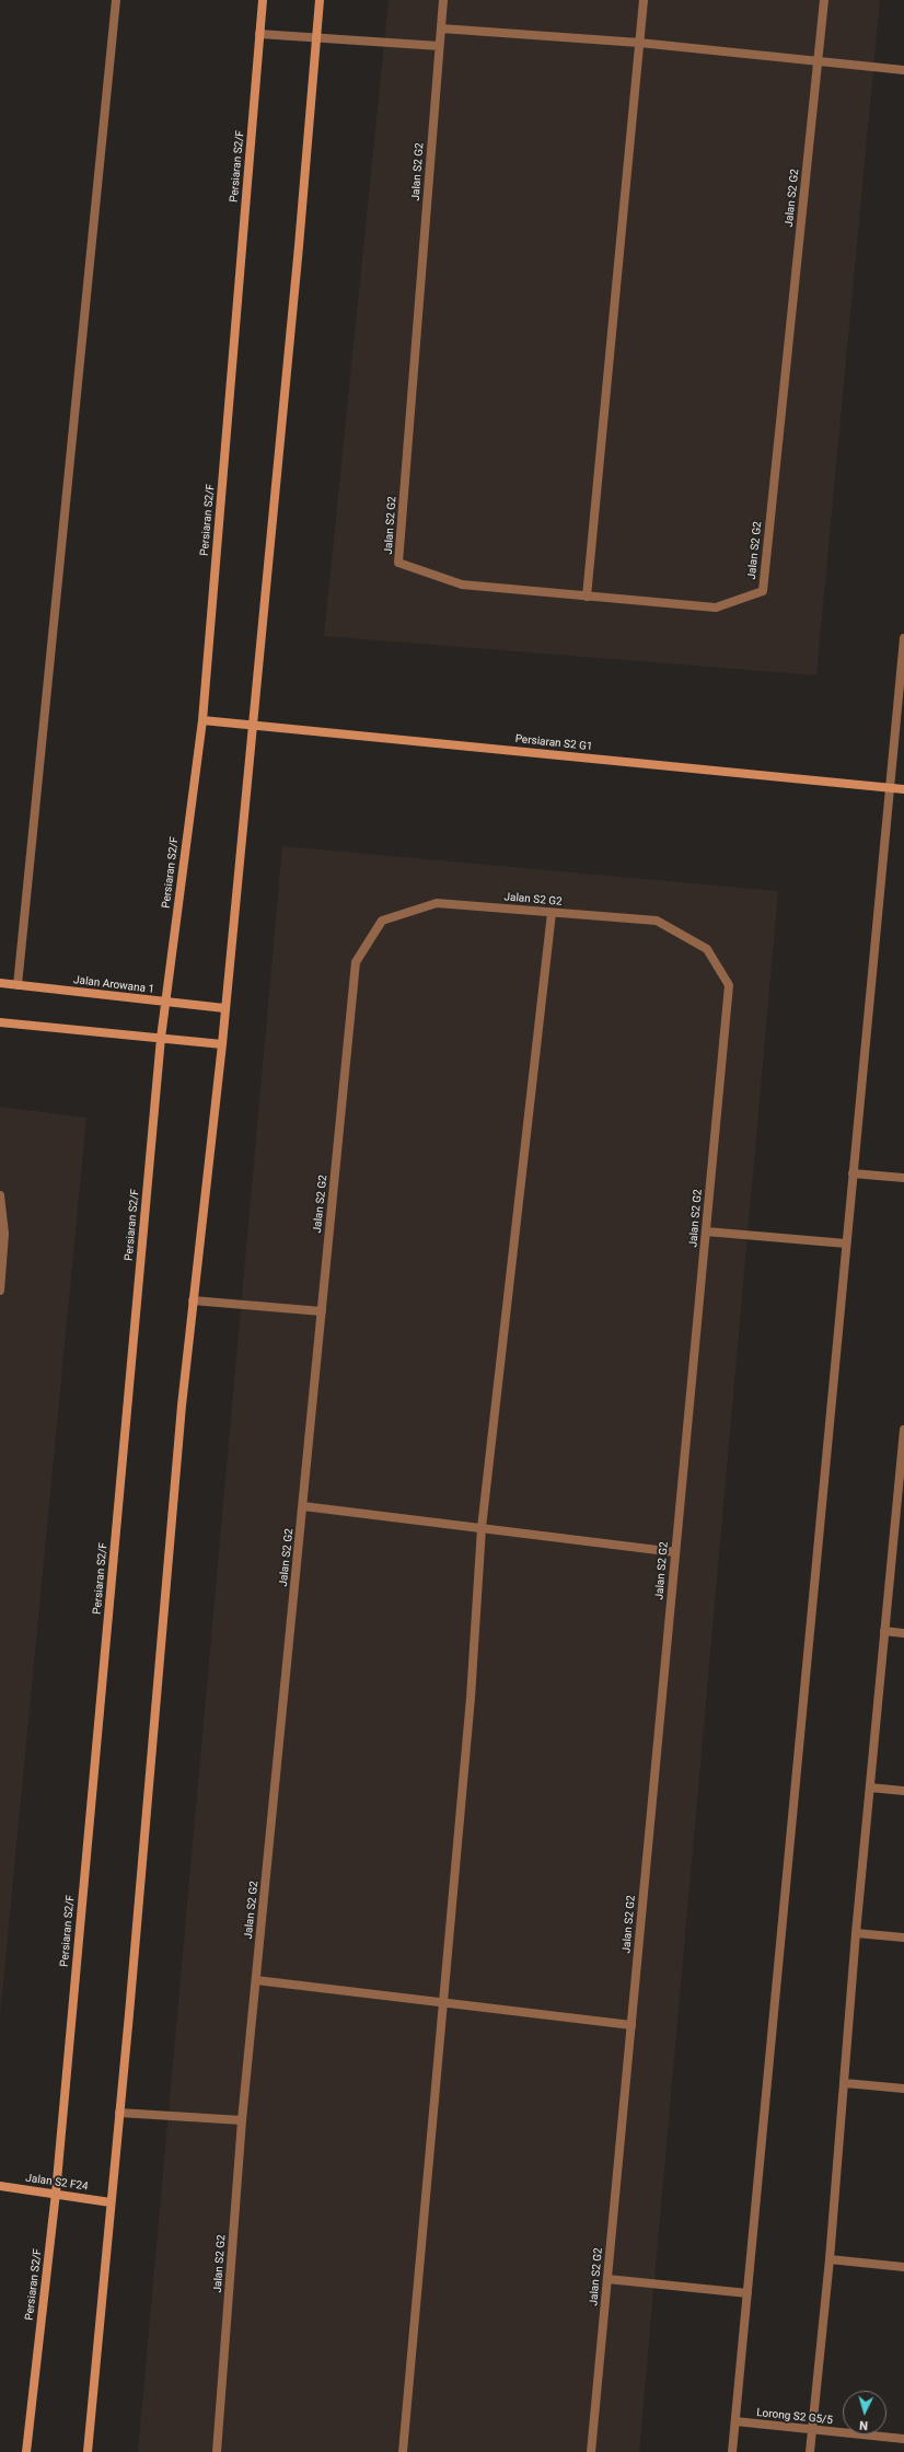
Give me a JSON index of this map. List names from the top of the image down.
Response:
{
  "streets": {
    "main road": [
      "Persiaran S2/F",
      "Persiaran S2 G1",
      "Jalan Arowana 1",
      "Jalan S2 F24"
    ],
    "street": ["Jalan S2 G2", "Lorong S2 G5/5"]
  },
  "crossings": [
    ["Persiaran S2/F", "Persiaran S2 G1"],
    ["Persiaran S2/F", "Jalan Arowana 1"],
    ["Persiaran S2/F", "Jalan S2 F24"]
  ],
  "north": "bottom"
}
